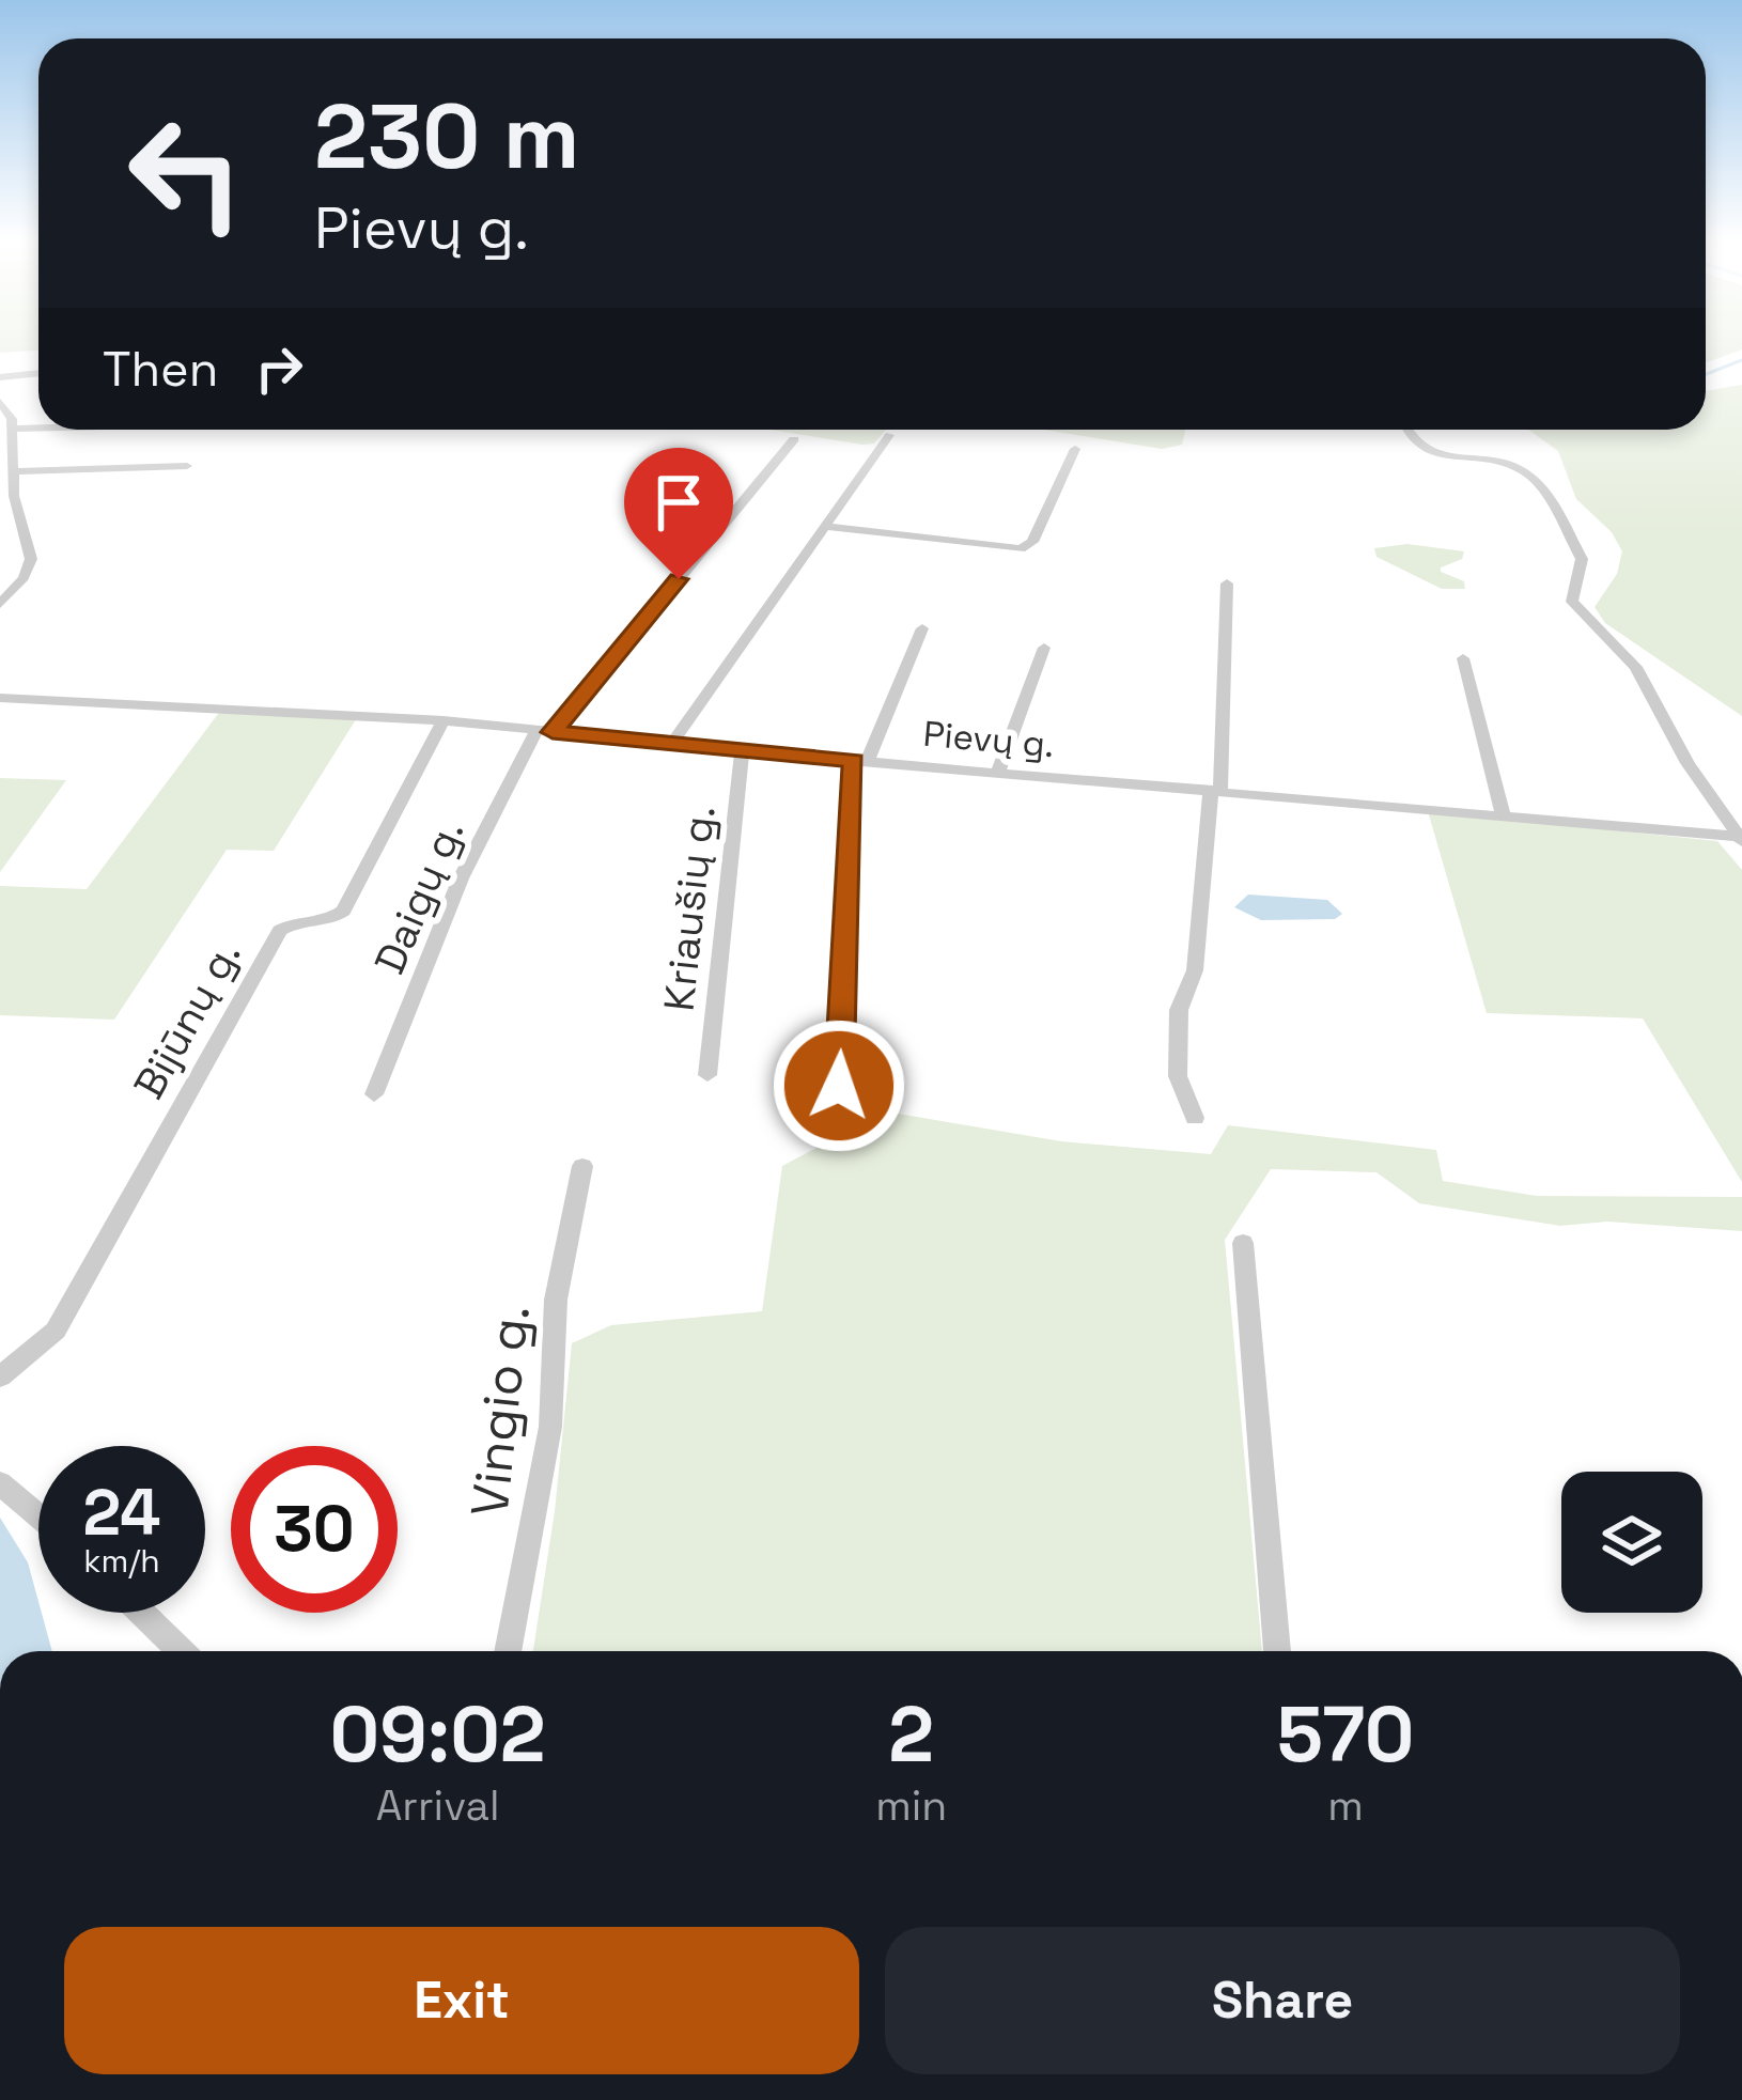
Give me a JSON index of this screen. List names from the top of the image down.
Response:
{
  "streets": {
    "street": [
      "Pievų g.",
      "Daigų g.",
      "Kriaušių g.",
      "Bijūnų g.",
      "Vingio g."
    ]
  },
  "crossings": [
    ["Pievų g.", "Daigų g."],
    ["Pievų g.", "Kriaušių g."],
    ["Pievų g.", "Bijūnų g."]
  ],
  "page": {
    "turn": ["230 m", "Pievų g."],
    "then": "Then",
    "speed": "24 km/h",
    "limit": "30",
    "eta": [
      "09:02",
      "Arrival",
      "2",
      "min",
      "570",
      "m"
    ],
    "buttons": ["Exit", "Share"]
  }
}
